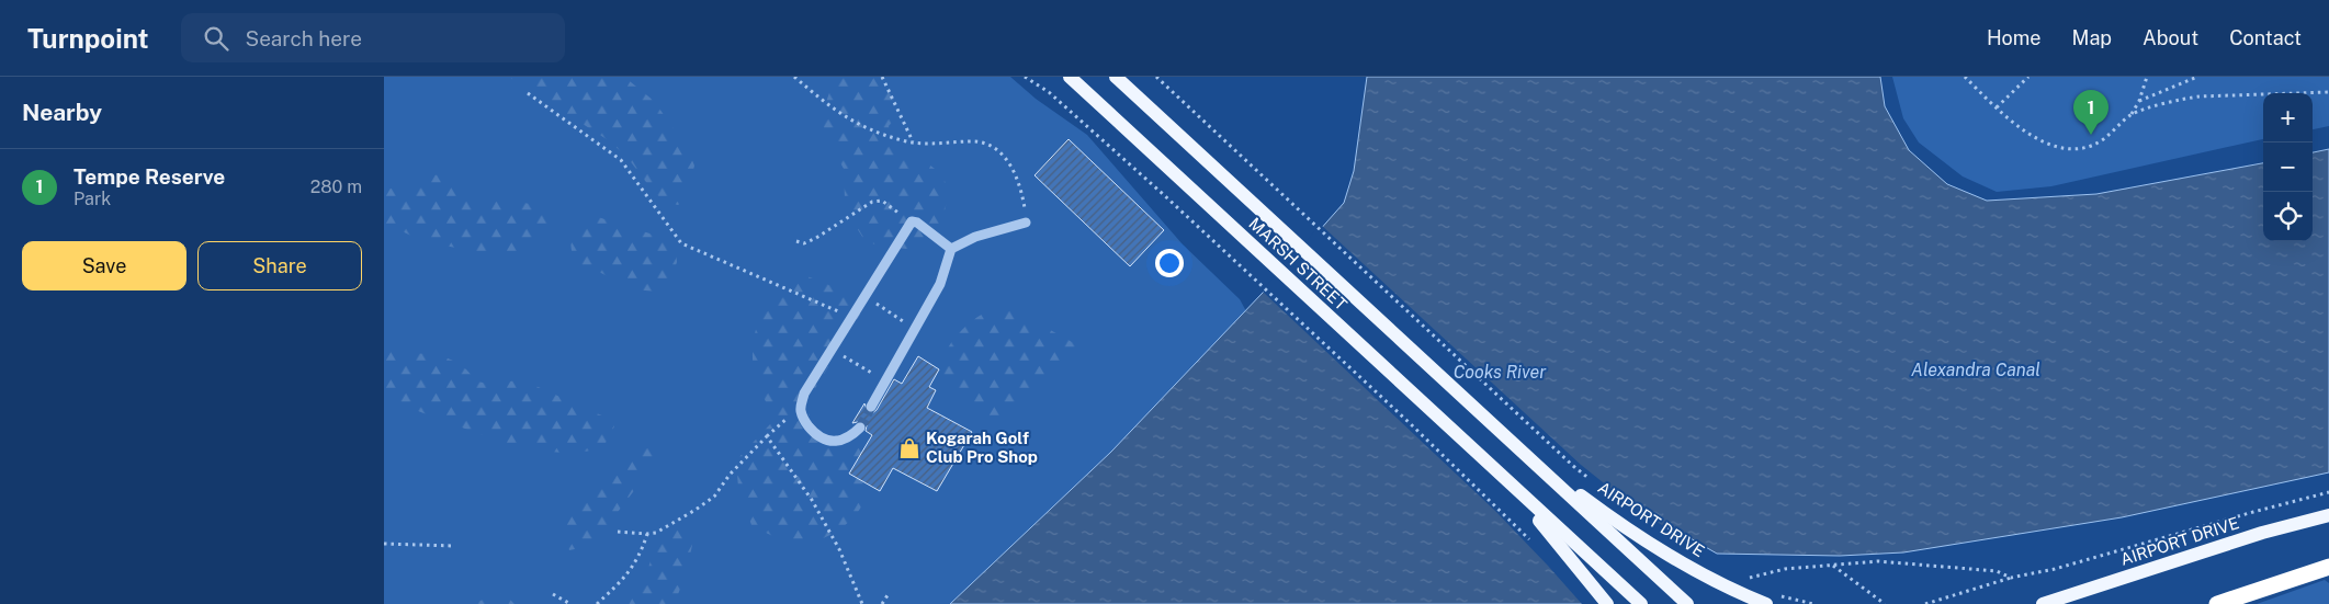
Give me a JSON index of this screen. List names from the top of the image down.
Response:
{
  "streets": {
    "main road": ["MARSH STREET", "AIRPORT DRIVE"]
  },
  "crossings": [
    ["MARSH STREET", "AIRPORT DRIVE"]
  ],
  "water": ["Alexandra Canal", "Cooks River"],
  "places": {
    "shop": ["Kogarah Golf Club Pro Shop"]
  },
  "page": {
    "header": "Turnpoint",
    "search": "Search here",
    "nav": [
      "Home",
      "Map",
      "About",
      "Contact"
    ],
    "heading": "Nearby",
    "pins": "1",
    "map_buttons": ["+", "−"],
    "list": [
      {
        "mark": "1",
        "name": "Tempe Reserve",
        "note": "Park",
        "value": "280 m"
      }
    ],
    "buttons": ["Save", "Share"]
  }
}
